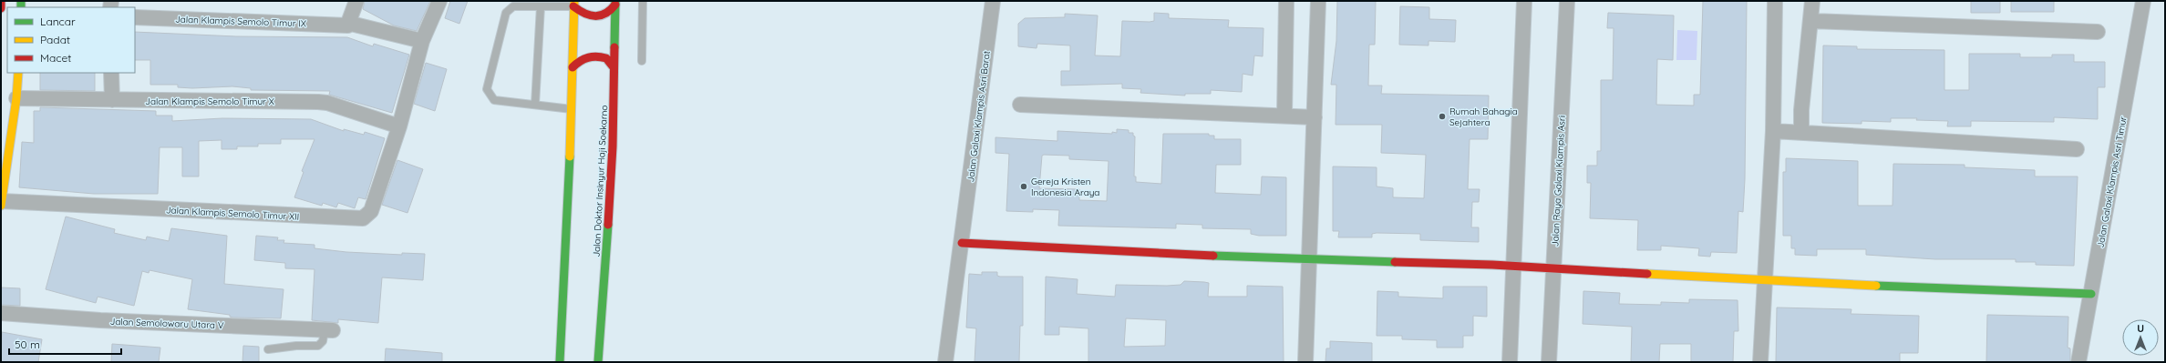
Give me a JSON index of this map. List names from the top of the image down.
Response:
{
  "streets": {
    "street": [
      "Jalan Klampis Semolo Timur IX",
      "Jalan Klampis Semolo Timur X",
      "Jalan Galaxi Klampis Asri Barat",
      "Jalan Doktor Insinyur Haji Soekarno",
      "Jalan Raya Galaxi Klampis Asri",
      "Jalan Galaxi Klampis Asri Timur",
      "Jalan Klampis Semolo Timur XII",
      "Jalan Semolowaru Utara V"
    ]
  },
  "crossings": [
    ["Jalan Klampis Semolo Timur IX", "Jalan Klampis Semolo Timur XII"],
    ["Jalan Klampis Semolo Timur X", "Jalan Klampis Semolo Timur XII"]
  ],
  "places": ["Rumah Bahagia Sejahtera", "Gereja Kristen Indonesia Araya"],
  "legend": ["Lancar", "Padat", "Macet"],
  "scale_bar": "50 m",
  "north": "top"
}
